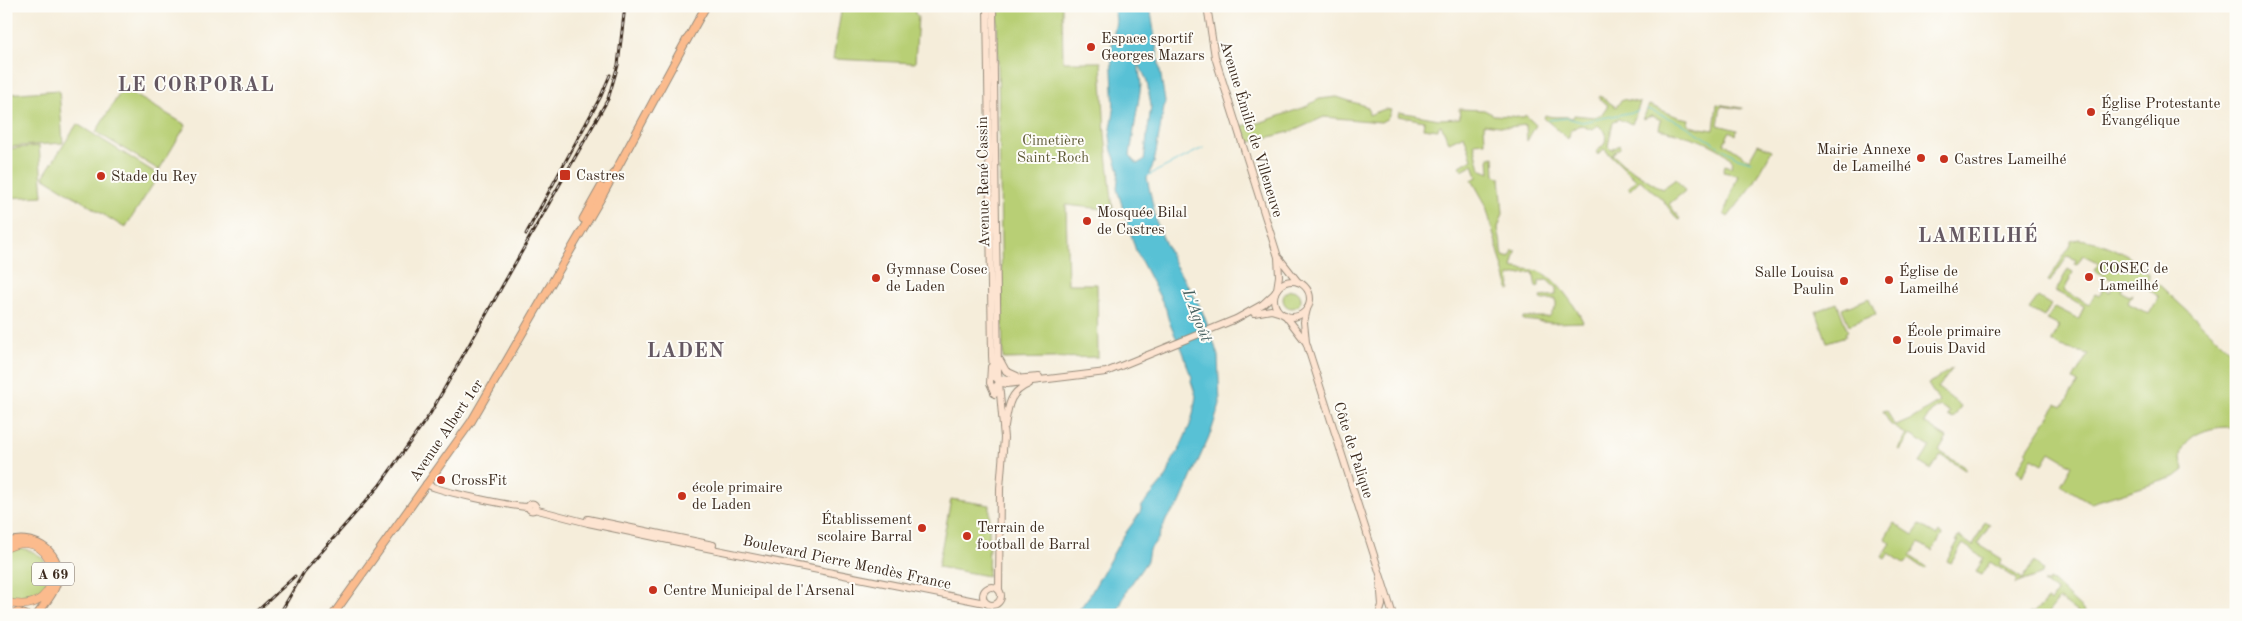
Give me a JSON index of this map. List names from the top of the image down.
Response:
{
  "streets": {
    "highway": ["A 69"],
    "main road": [
      "Avenue Émilie de Villeneuve",
      "Avenue René Cassin",
      "Avenue Albert 1er",
      "Côte de Palique",
      "Boulevard Pierre Mendès France"
    ]
  },
  "crossings": [
    ["Avenue Émilie de Villeneuve", "Côte de Palique"],
    ["Avenue Albert 1er", "Boulevard Pierre Mendès France"]
  ],
  "districts": ["LE CORPORAL", "LAMEILHÉ", "LADEN"],
  "water": ["L'Agoût"],
  "parks": ["Cimetière Saint-Roch"],
  "places": {
    "other": [
      "Espace sportif Georges Mazars",
      "Église Protestante Évangélique",
      "Mairie Annexe de Lameilhé",
      "Castres Lameilhé",
      "Stade du Rey",
      "Mosquée Bilal de Castres",
      "COSEC de Lameilhé",
      "Gymnase Cosec de Laden",
      "Église de Lameilhé",
      "Salle Louisa Paulin",
      "École primaire Louis David",
      "CrossFit",
      "école primaire de Laden",
      "Établissement scolaire Barral",
      "Terrain de football de Barral",
      "Centre Municipal de l'Arsenal"
    ],
    "transit": ["Castres"]
  }
}
